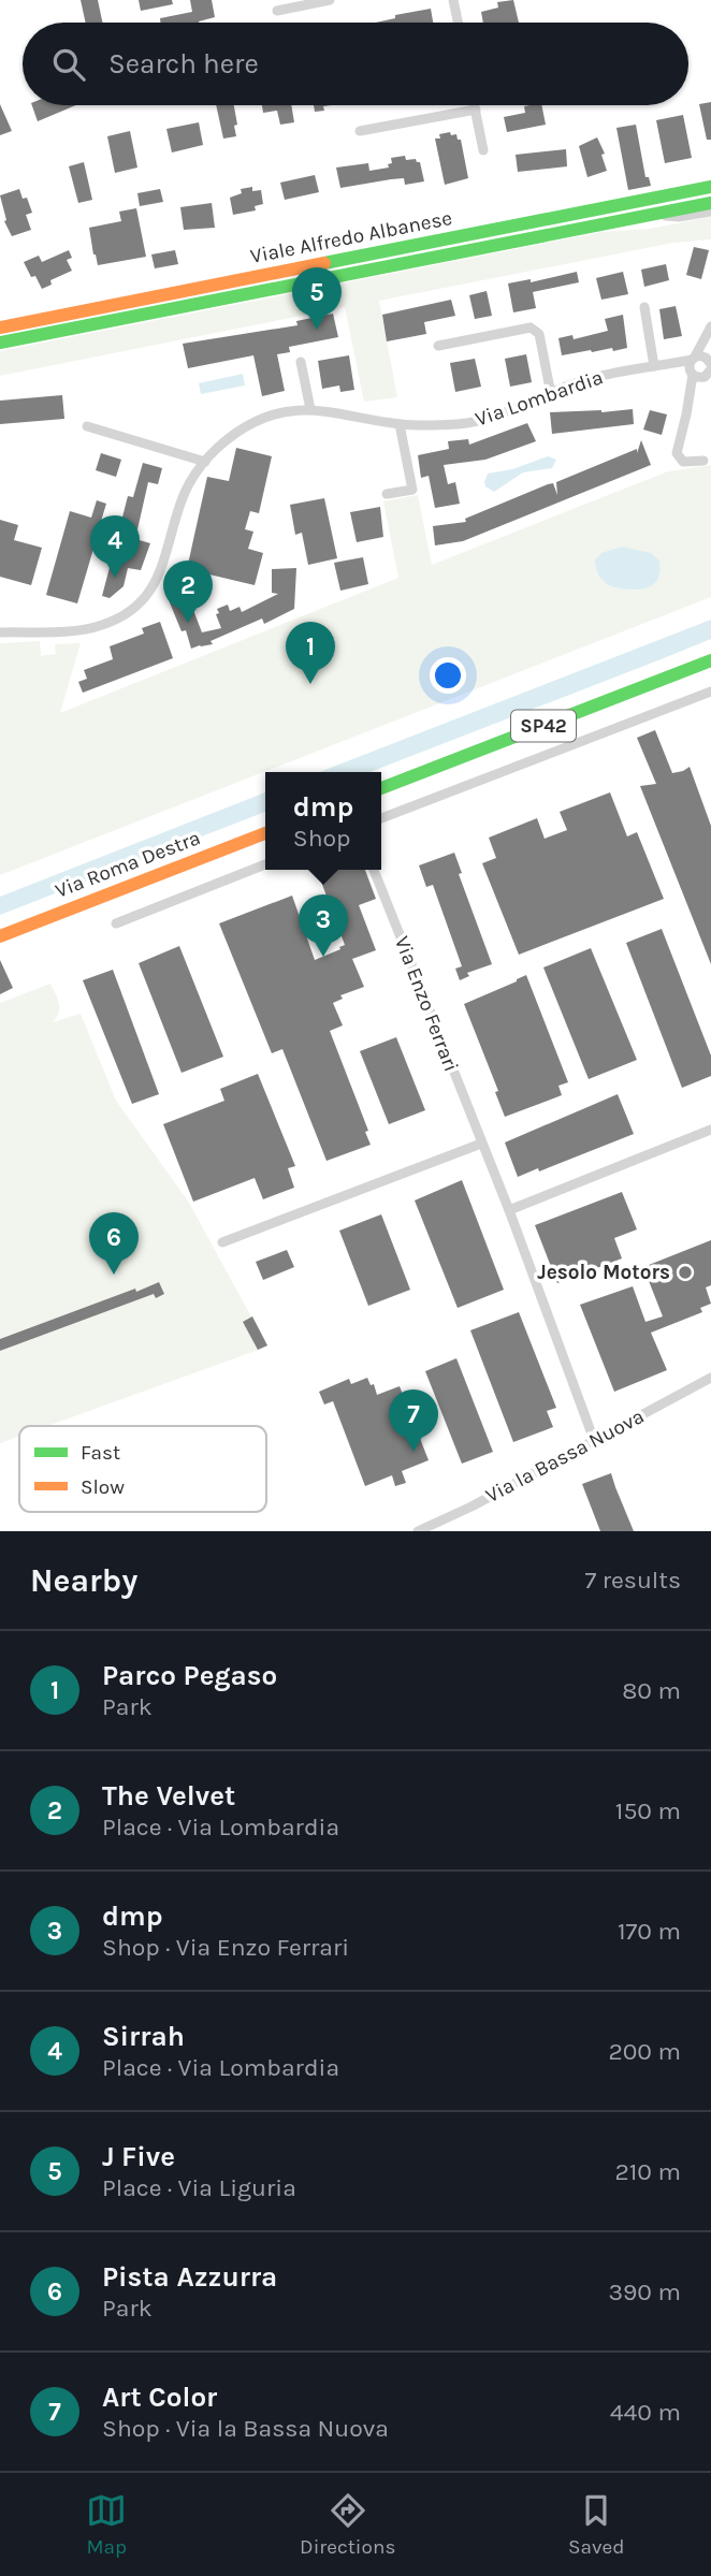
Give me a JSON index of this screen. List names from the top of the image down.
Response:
{
  "streets": {
    "street": [
      "Viale Alfredo Albanese",
      "Via Lombardia",
      "SP42",
      "Via Roma Destra",
      "Via Enzo Ferrari",
      "Via la Bassa Nuova"
    ]
  },
  "crossings": [
    ["Via Enzo Ferrari", "Via la Bassa Nuova"]
  ],
  "places": ["Jesolo Motors"],
  "legend": ["Fast", "Slow"],
  "page": {
    "search": "Search here",
    "pins": [
      "5",
      "4",
      "2",
      "1",
      "3",
      "6",
      "7"
    ],
    "popup": ["dmp", "Shop"],
    "heading": ["Nearby", "7 results"],
    "list": [
      {
        "mark": "1",
        "name": "Parco Pegaso",
        "note": "Park",
        "value": "80 m"
      },
      {
        "mark": "2",
        "name": "The Velvet",
        "note": "Place · Via Lombardia",
        "value": "150 m"
      },
      {
        "mark": "3",
        "name": "dmp",
        "note": "Shop · Via Enzo Ferrari",
        "value": "170 m"
      },
      {
        "mark": "4",
        "name": "Sirrah",
        "note": "Place · Via Lombardia",
        "value": "200 m"
      },
      {
        "mark": "5",
        "name": "J Five",
        "note": "Place · Via Liguria",
        "value": "210 m"
      },
      {
        "mark": "6",
        "name": "Pista Azzurra",
        "note": "Park",
        "value": "390 m"
      },
      {
        "mark": "7",
        "name": "Art Color",
        "note": "Shop · Via la Bassa Nuova",
        "value": "440 m"
      }
    ],
    "nav": ["Map", "Directions", "Saved"]
  }
}
